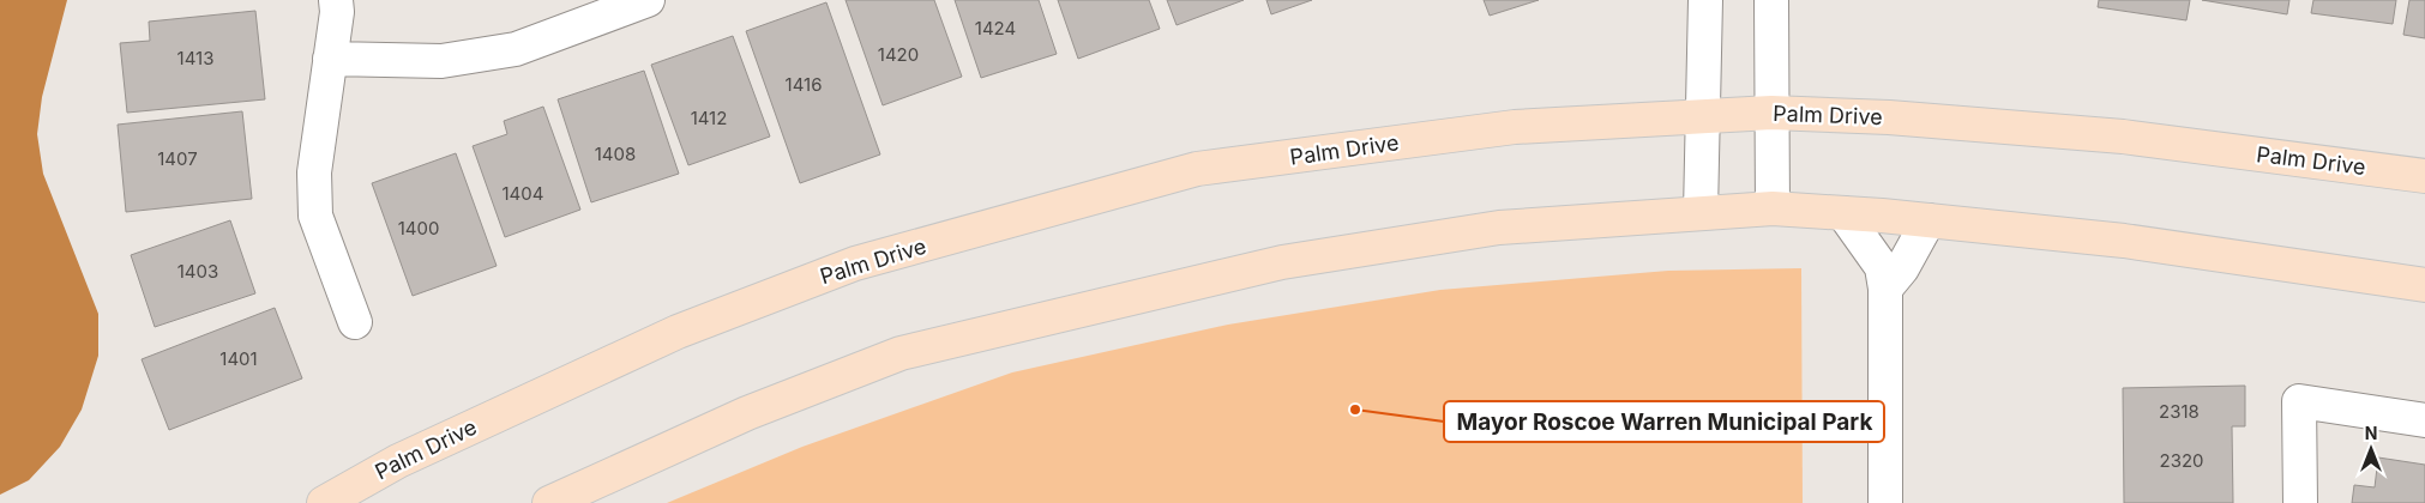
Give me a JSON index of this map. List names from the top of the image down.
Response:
{
  "streets": {
    "main road": ["Palm Drive"]
  },
  "places": ["Mayor Roscoe Warren Municipal Park"],
  "house_numbers": [
    "1424",
    "1420",
    "1413",
    "1416",
    "1412",
    "1408",
    "1407",
    "1404",
    "1400",
    "1403",
    "1401",
    "2318",
    "2320"
  ],
  "north": "top"
}
